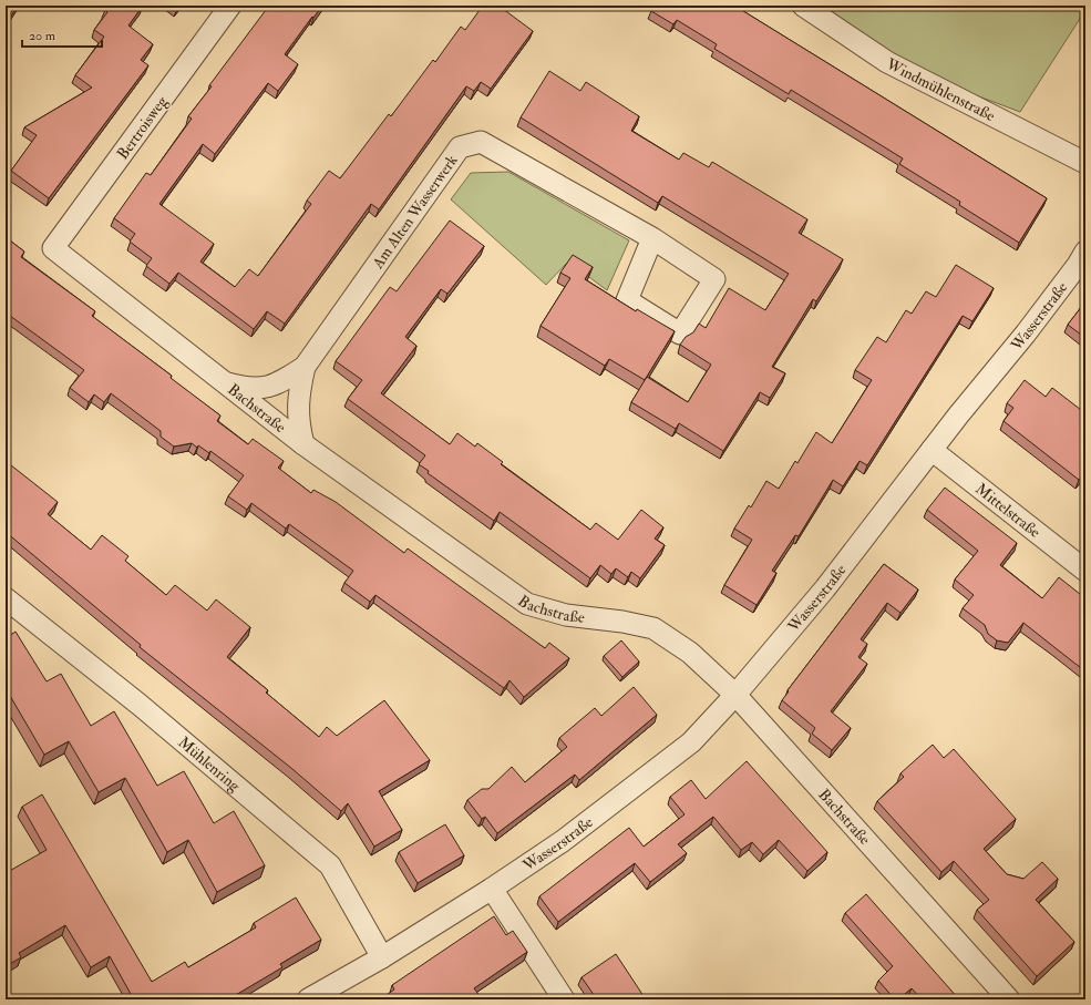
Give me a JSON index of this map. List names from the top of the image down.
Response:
{
  "streets": {
    "street": [
      "Windmühlenstraße",
      "Bertroisweg",
      "Am Alten Wasserwerk",
      "Wasserstraße",
      "Bachstraße",
      "Mittelstraße",
      "Mühlenring"
    ]
  },
  "crossings": [
    ["Bertroisweg", "Bachstraße"],
    ["Am Alten Wasserwerk", "Bachstraße"],
    ["Wasserstraße", "Bachstraße"],
    ["Wasserstraße", "Mittelstraße"],
    ["Wasserstraße", "Mühlenring"]
  ],
  "scale_bar": "20 m"
}
